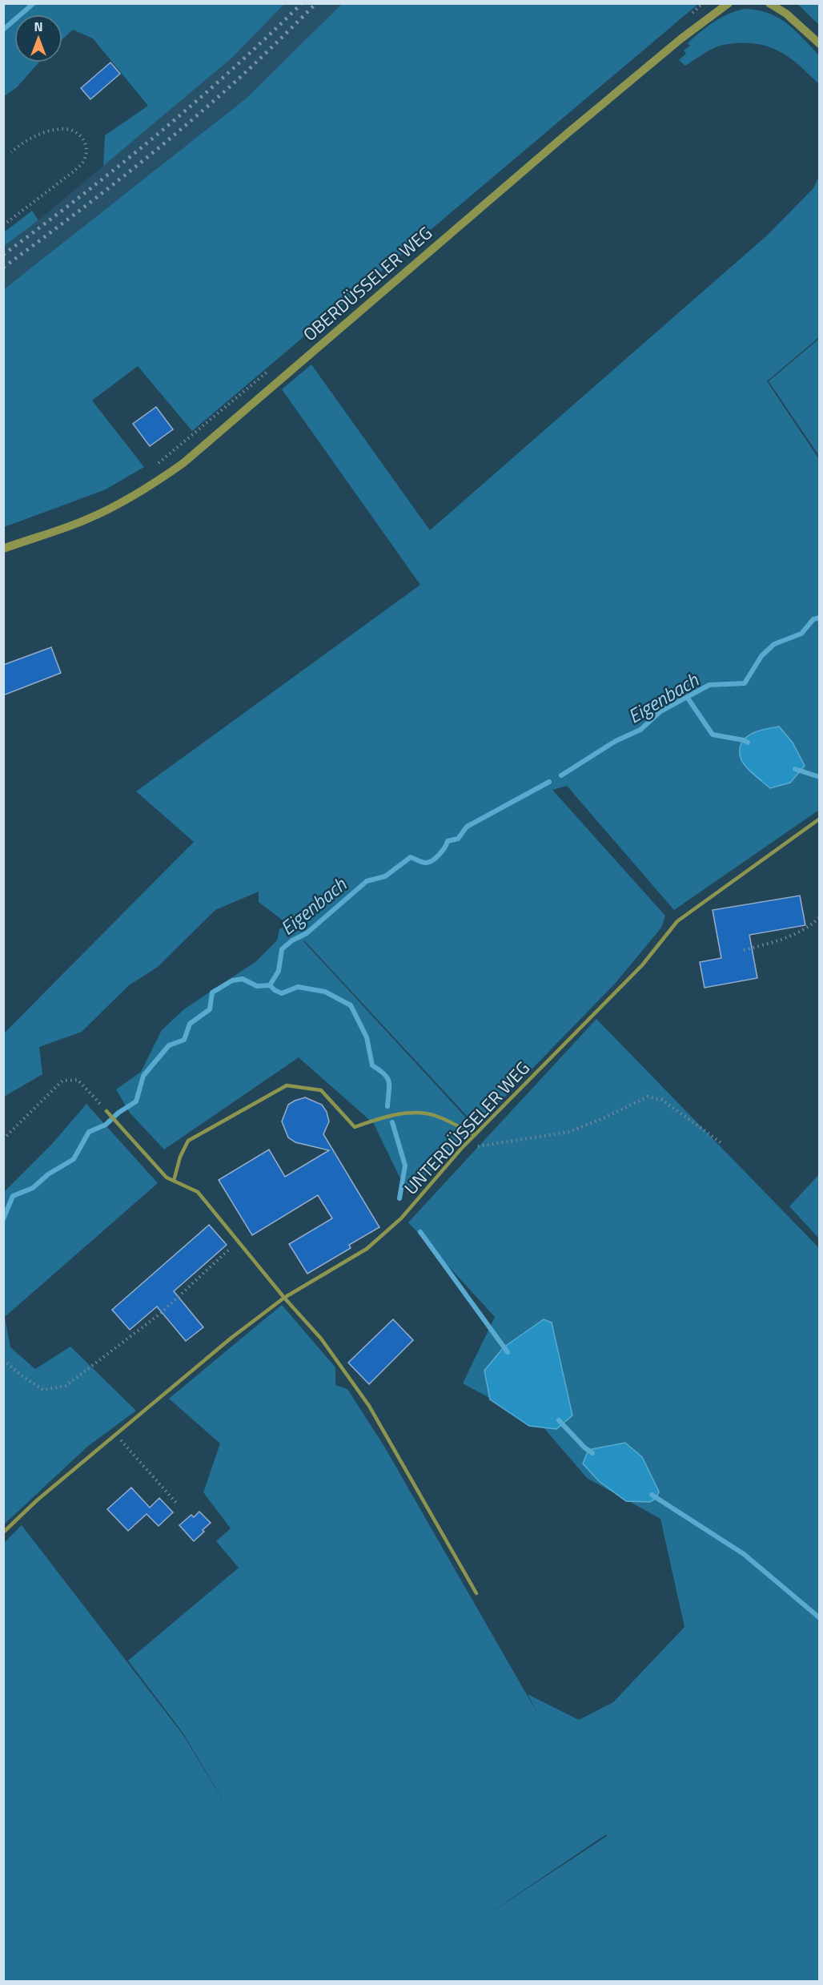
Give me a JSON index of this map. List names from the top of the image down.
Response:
{
  "streets": {
    "street": ["OBERDÜSSELER WEG"],
    "lane": ["UNTERDÜSSELER WEG"]
  },
  "water": ["Eigenbach"],
  "north": "top"
}
